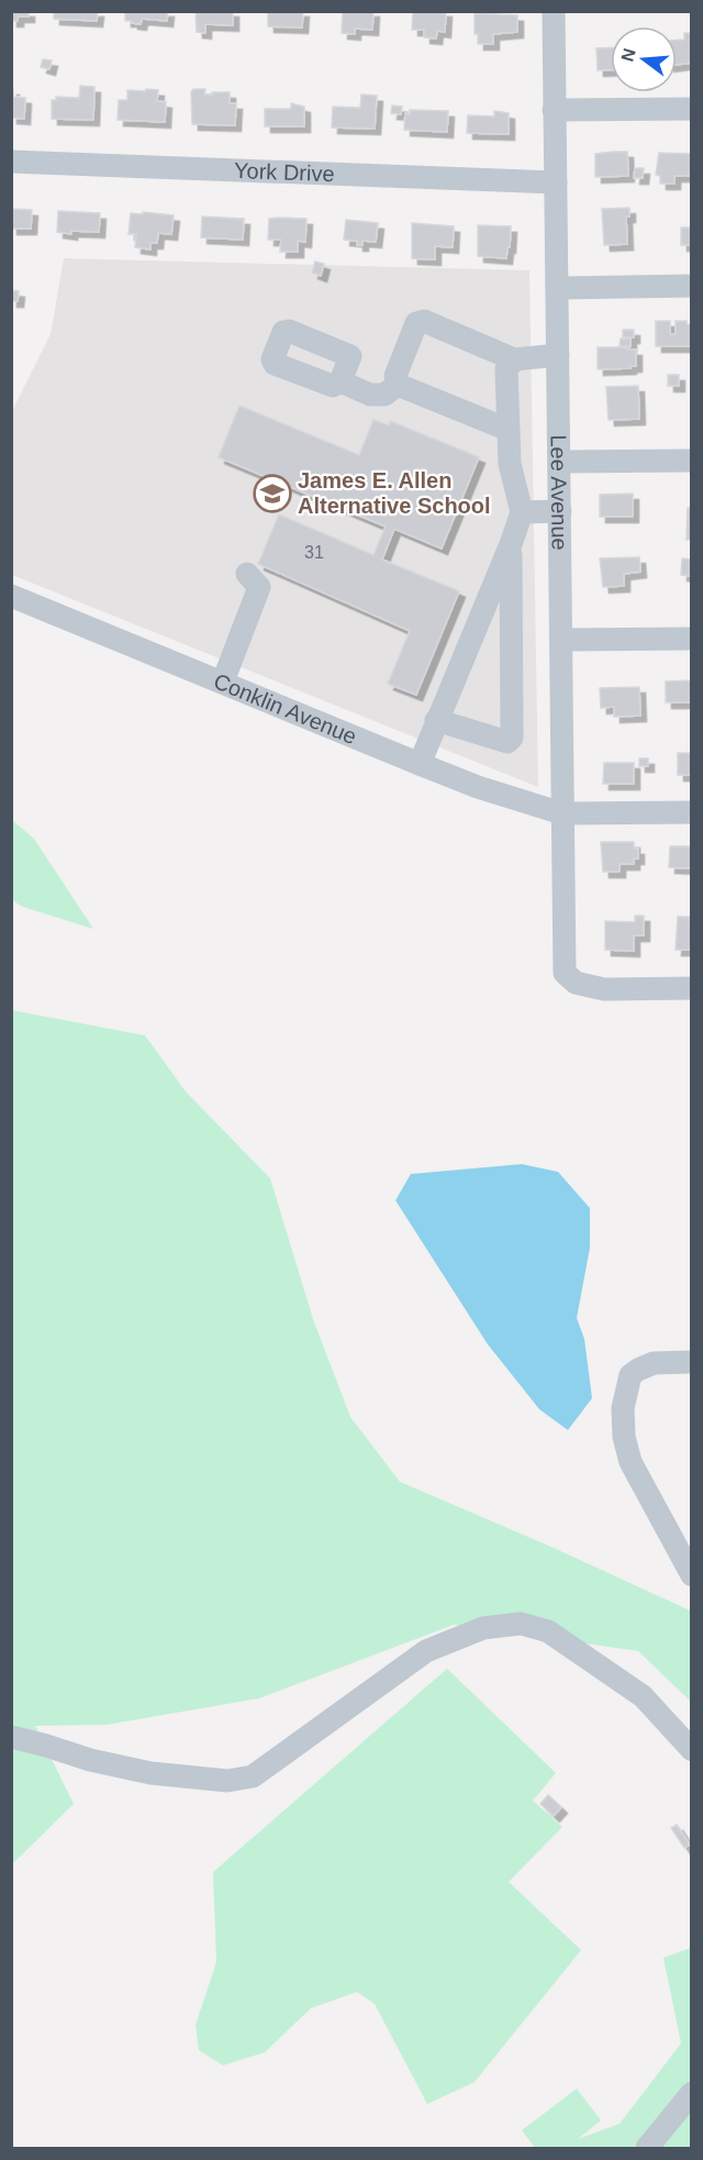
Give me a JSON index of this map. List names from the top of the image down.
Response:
{
  "streets": {
    "street": ["York Drive", "Lee Avenue", "Conklin Avenue"]
  },
  "crossings": [
    ["York Drive", "Lee Avenue"],
    ["Lee Avenue", "Conklin Avenue"]
  ],
  "places": {
    "school or university": ["James E. Allen Alternative School"]
  },
  "house_numbers": ["31"],
  "north": "left"
}
